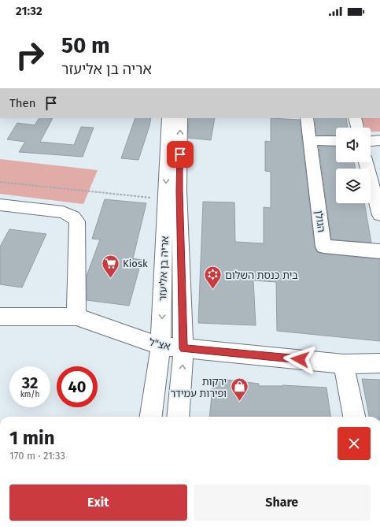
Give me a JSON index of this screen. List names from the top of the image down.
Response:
{
  "streets": {
    "street": ["הגולן", "אריה בן אליעזר", "אצ\"ל"]
  },
  "crossings": [
    ["אריה בן אליעזר", "אצ\"ל"]
  ],
  "places": {
    "supermarket": ["Kiosk"],
    "synagogue": ["בית כנסת השלום"],
    "shop": ["ירקות ופירות עמידר"]
  },
  "page": {
    "status": "21:32",
    "turn": ["50 m", "אריה בן אליעזר"],
    "then": "Then",
    "speed": "32 km/h",
    "limit": "40",
    "heading": ["1 min", "170 m · 21:33"],
    "buttons": ["Exit", "Share"]
  }
}
